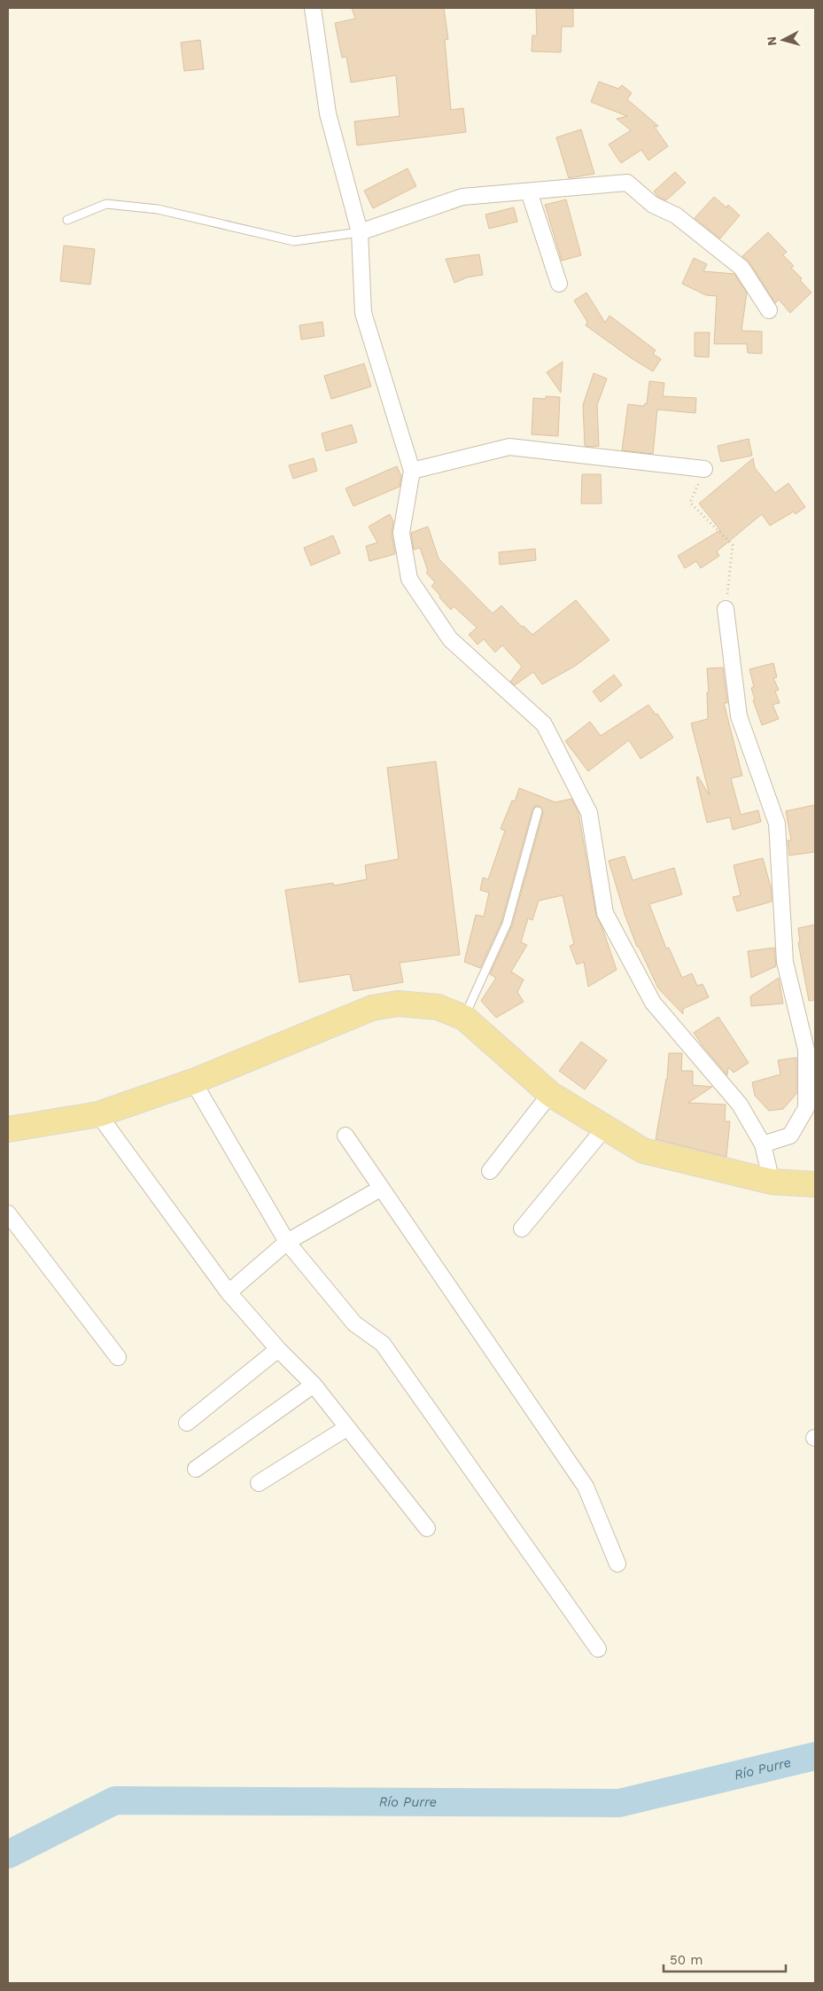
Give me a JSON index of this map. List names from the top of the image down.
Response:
{
  "water": ["Río Purre"],
  "scale_bar": "50 m",
  "north": "left"
}
